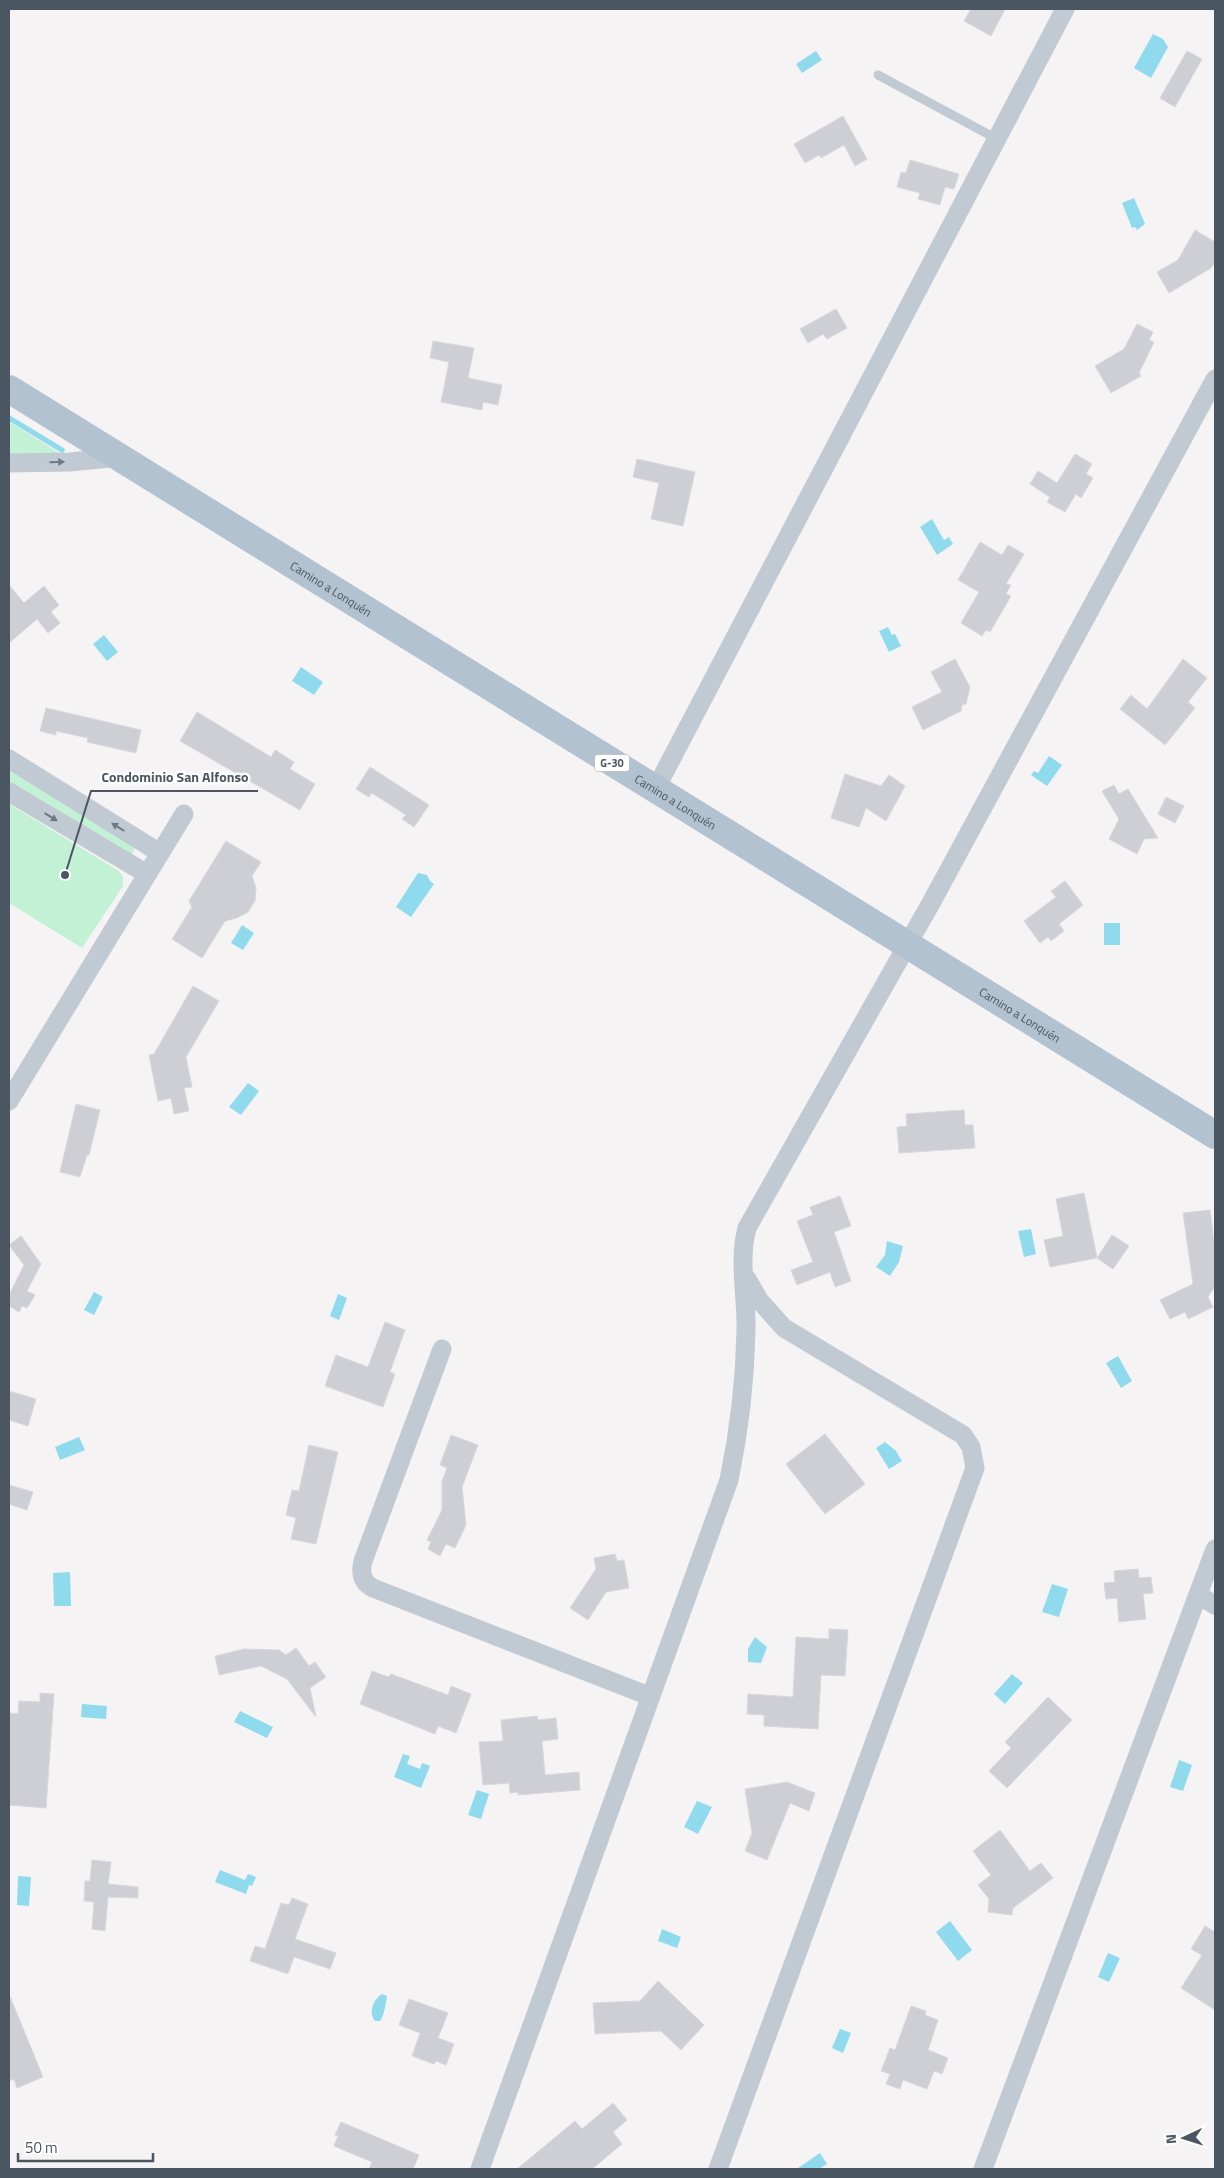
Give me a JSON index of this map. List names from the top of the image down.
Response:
{
  "streets": {
    "main road": ["Camino a Lonquén", "G-30"]
  },
  "places": ["Condominio San Alfonso"],
  "scale_bar": "50 m",
  "north": "left"
}
